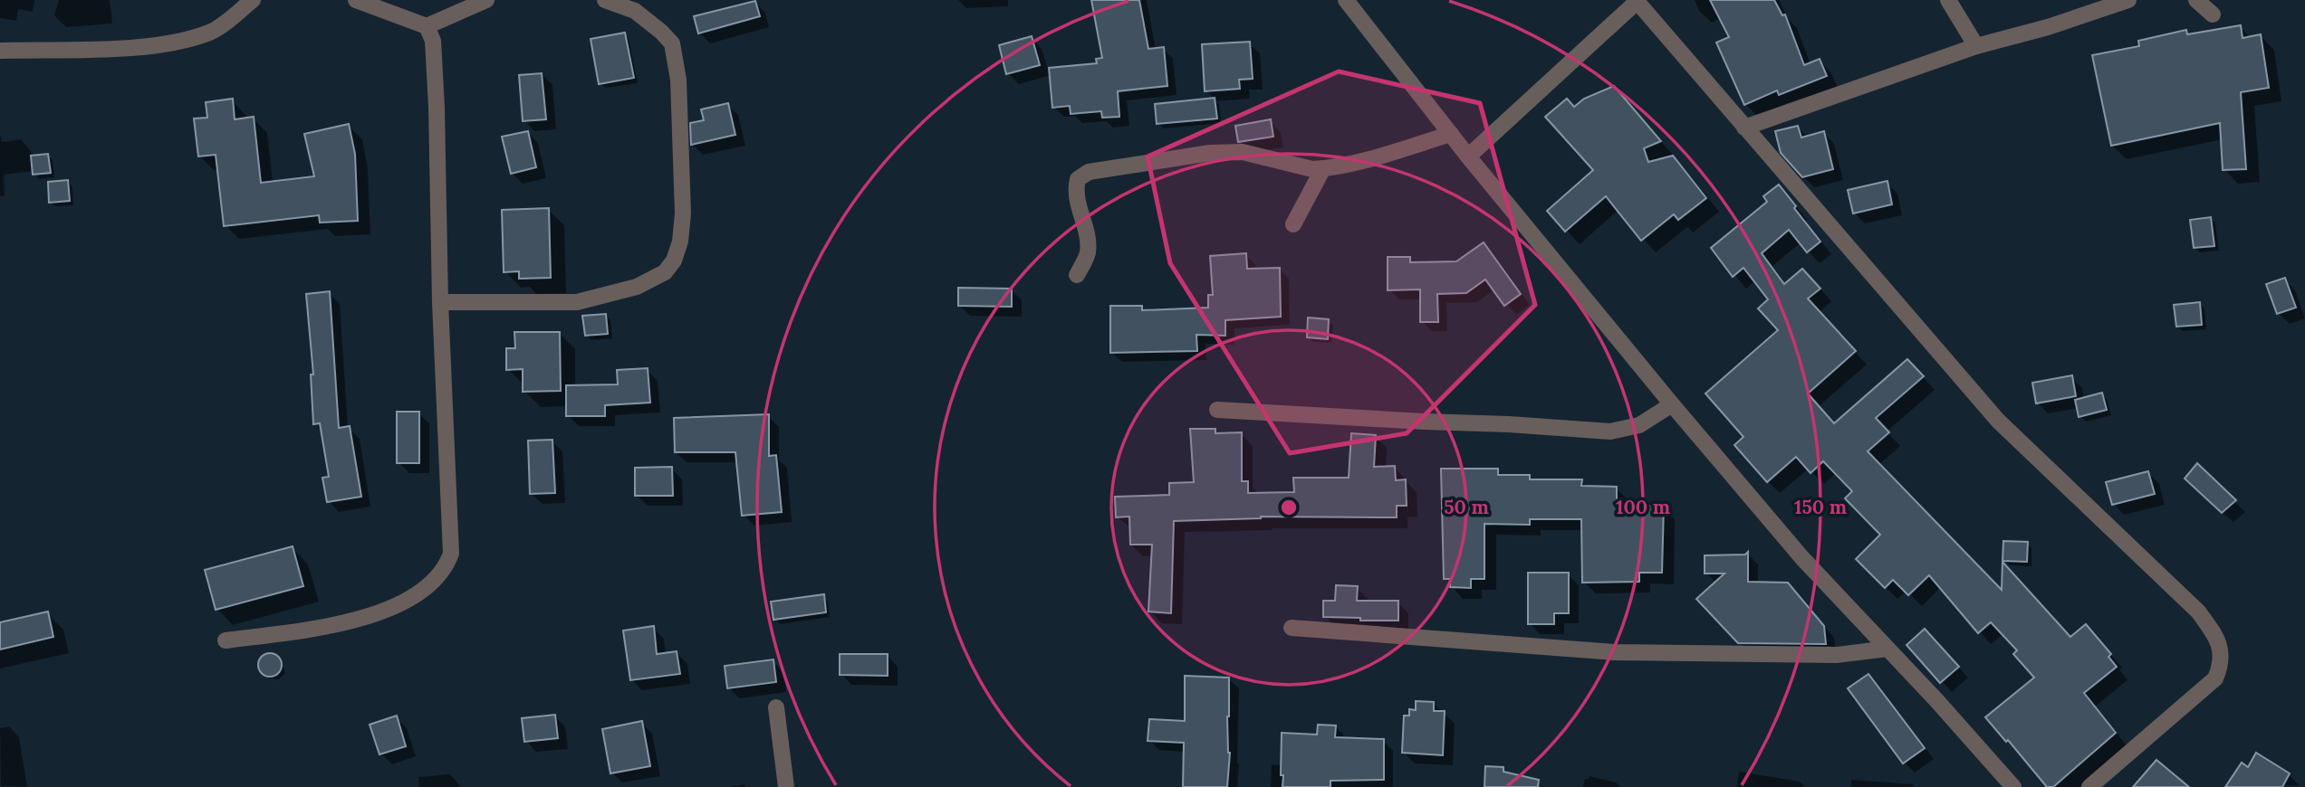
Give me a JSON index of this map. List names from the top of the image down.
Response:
{
  "rings": ["50 m", "100 m", "150 m"]
}
